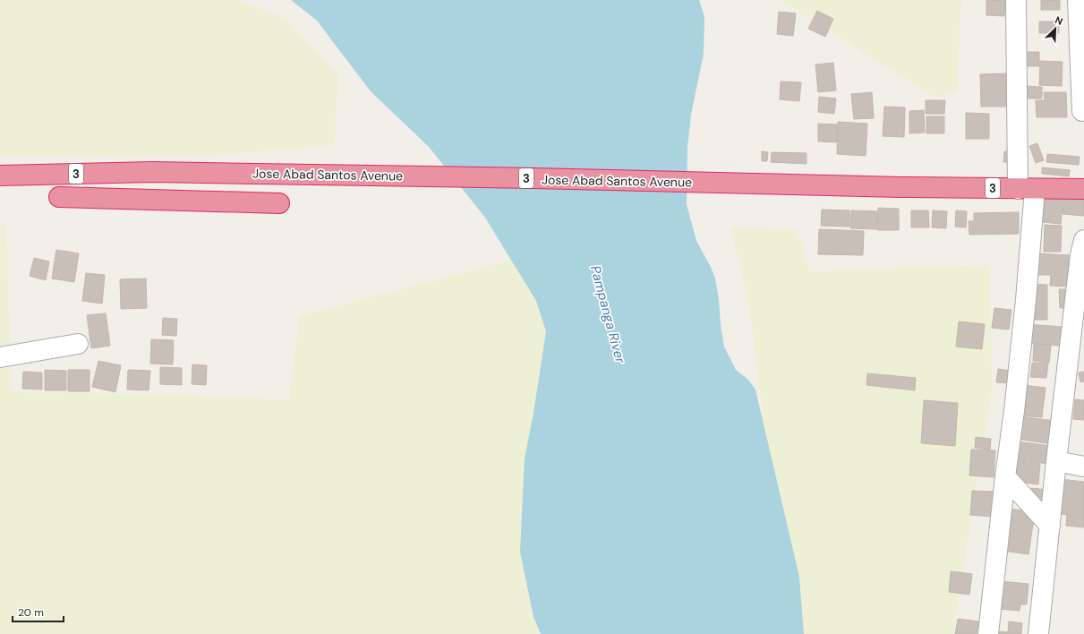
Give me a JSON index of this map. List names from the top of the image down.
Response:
{
  "streets": {
    "highway": ["3", "Jose Abad Santos Avenue"]
  },
  "water": ["Pampanga River"],
  "scale_bar": "20 m",
  "north": "top right"
}
